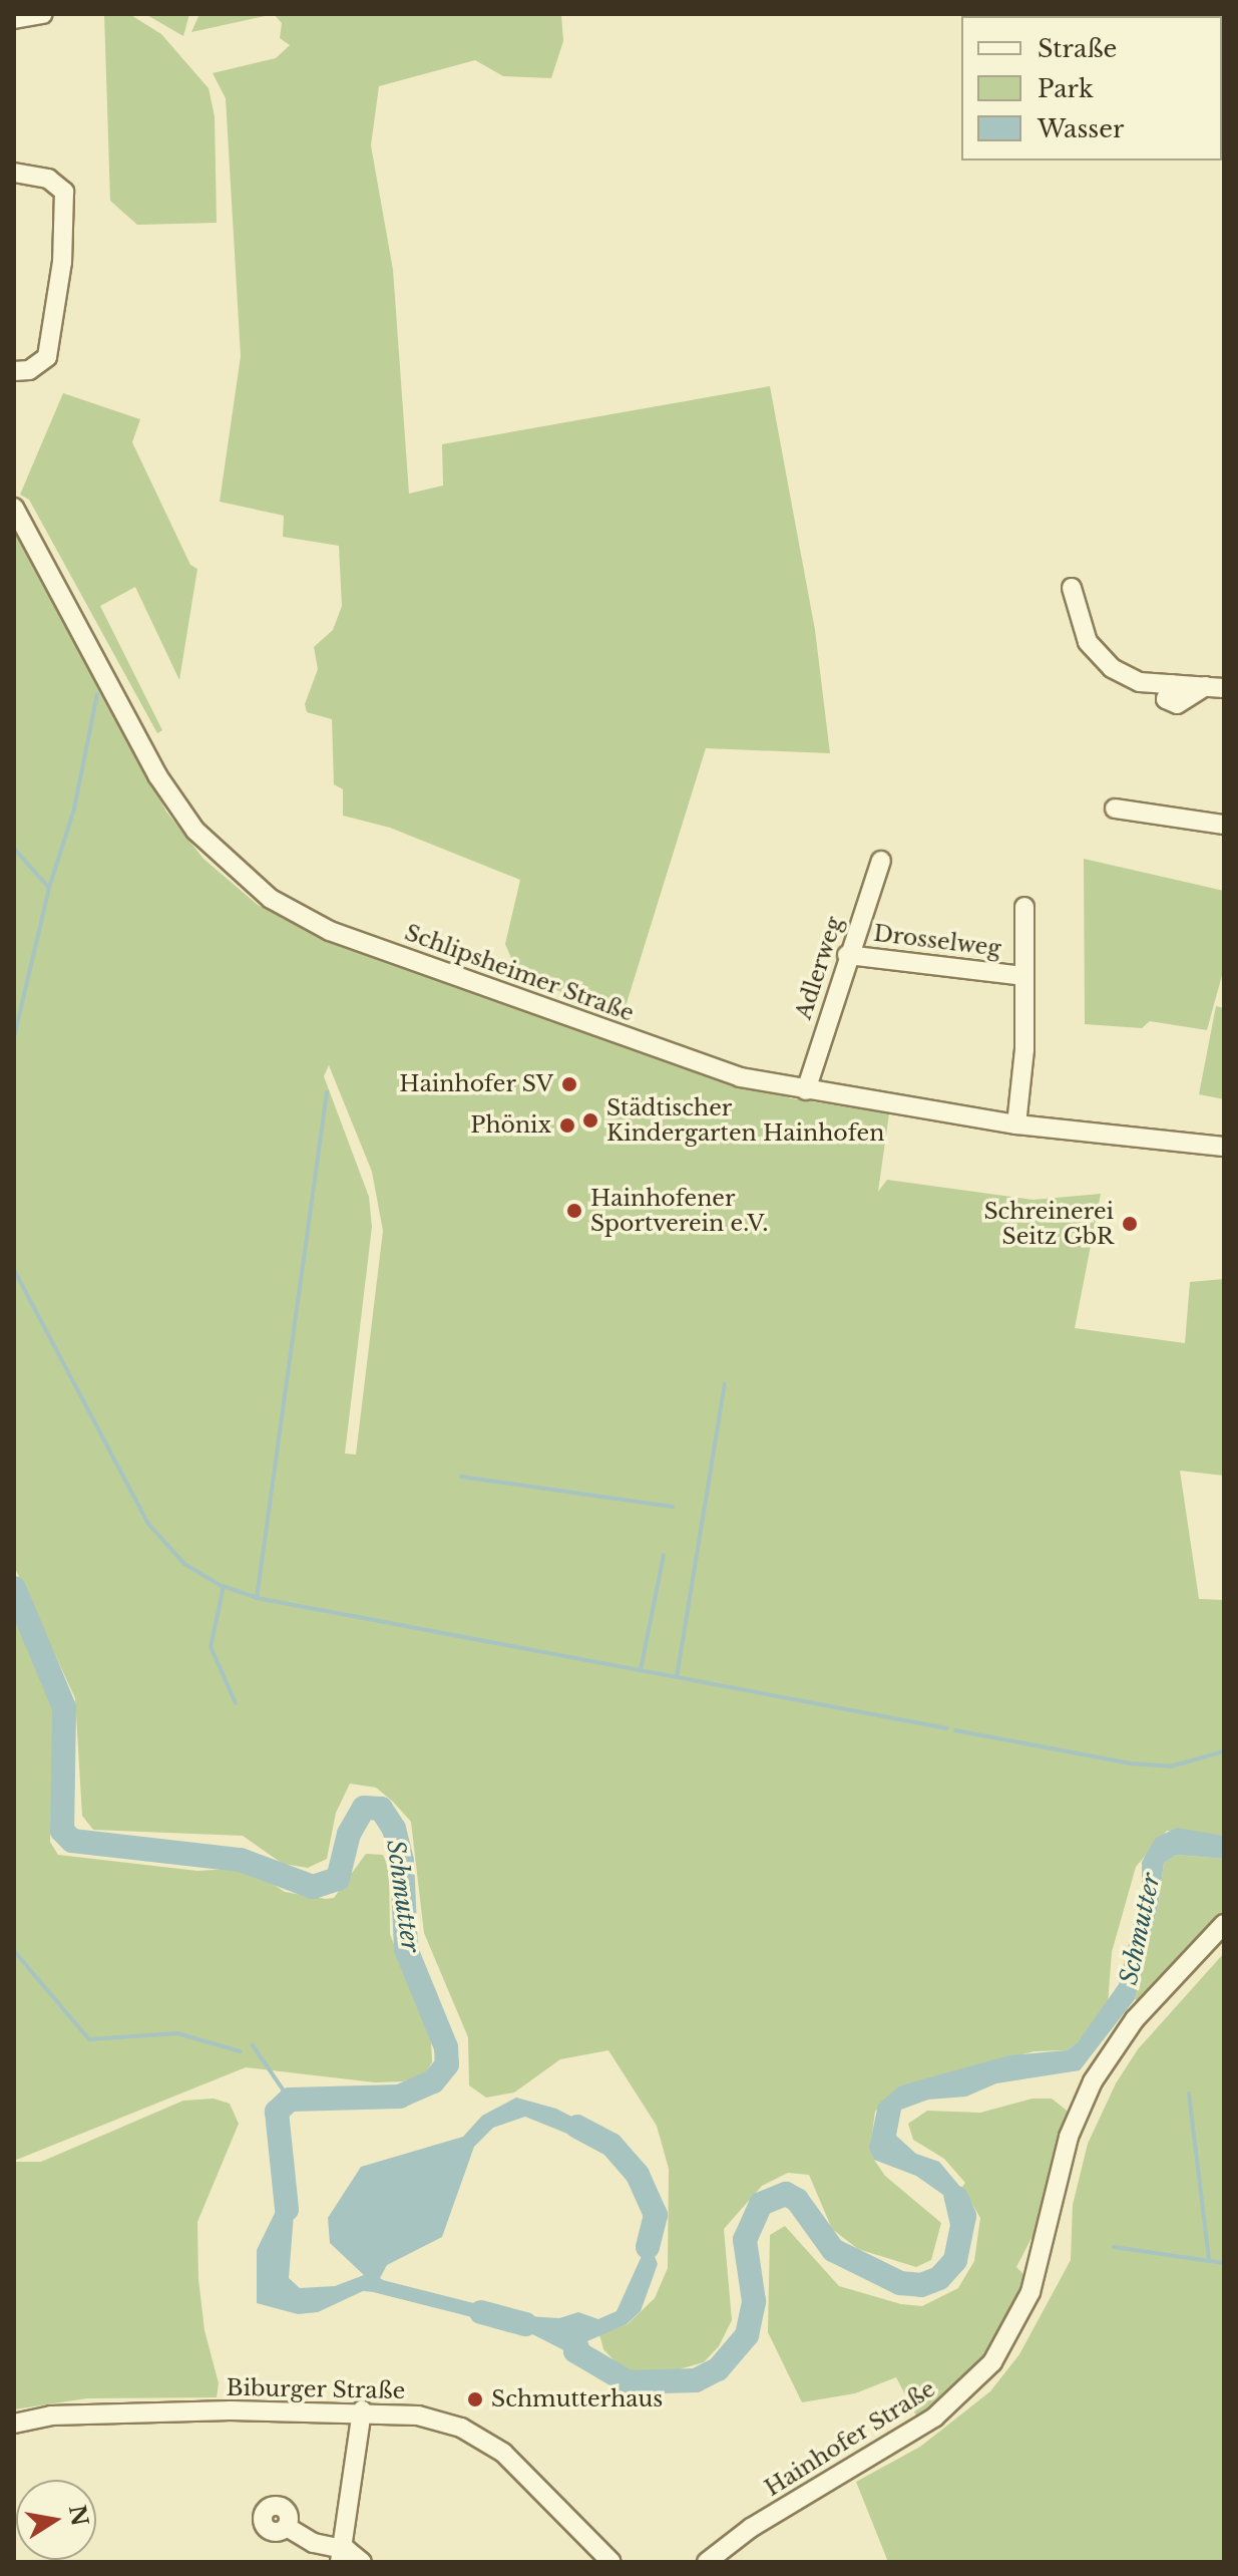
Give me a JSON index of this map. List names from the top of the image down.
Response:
{
  "streets": {
    "street": [
      "Drosselweg",
      "Adlerweg",
      "Schlipsheimer Straße",
      "Biburger Straße",
      "Hainhofer Straße"
    ]
  },
  "crossings": [
    ["Drosselweg", "Adlerweg"],
    ["Drosselweg", "Schlipsheimer Straße"],
    ["Adlerweg", "Schlipsheimer Straße"]
  ],
  "water": ["Schmutter"],
  "places": [
    "Hainhofer SV",
    "Städtischer Kindergarten Hainhofen",
    "Phönix",
    "Hainhofener Sportverein e.V.",
    "Schreinerei Seitz GbR",
    "Schmutterhaus"
  ],
  "legend": ["Straße", "Park", "Wasser"],
  "north": "right"
}
